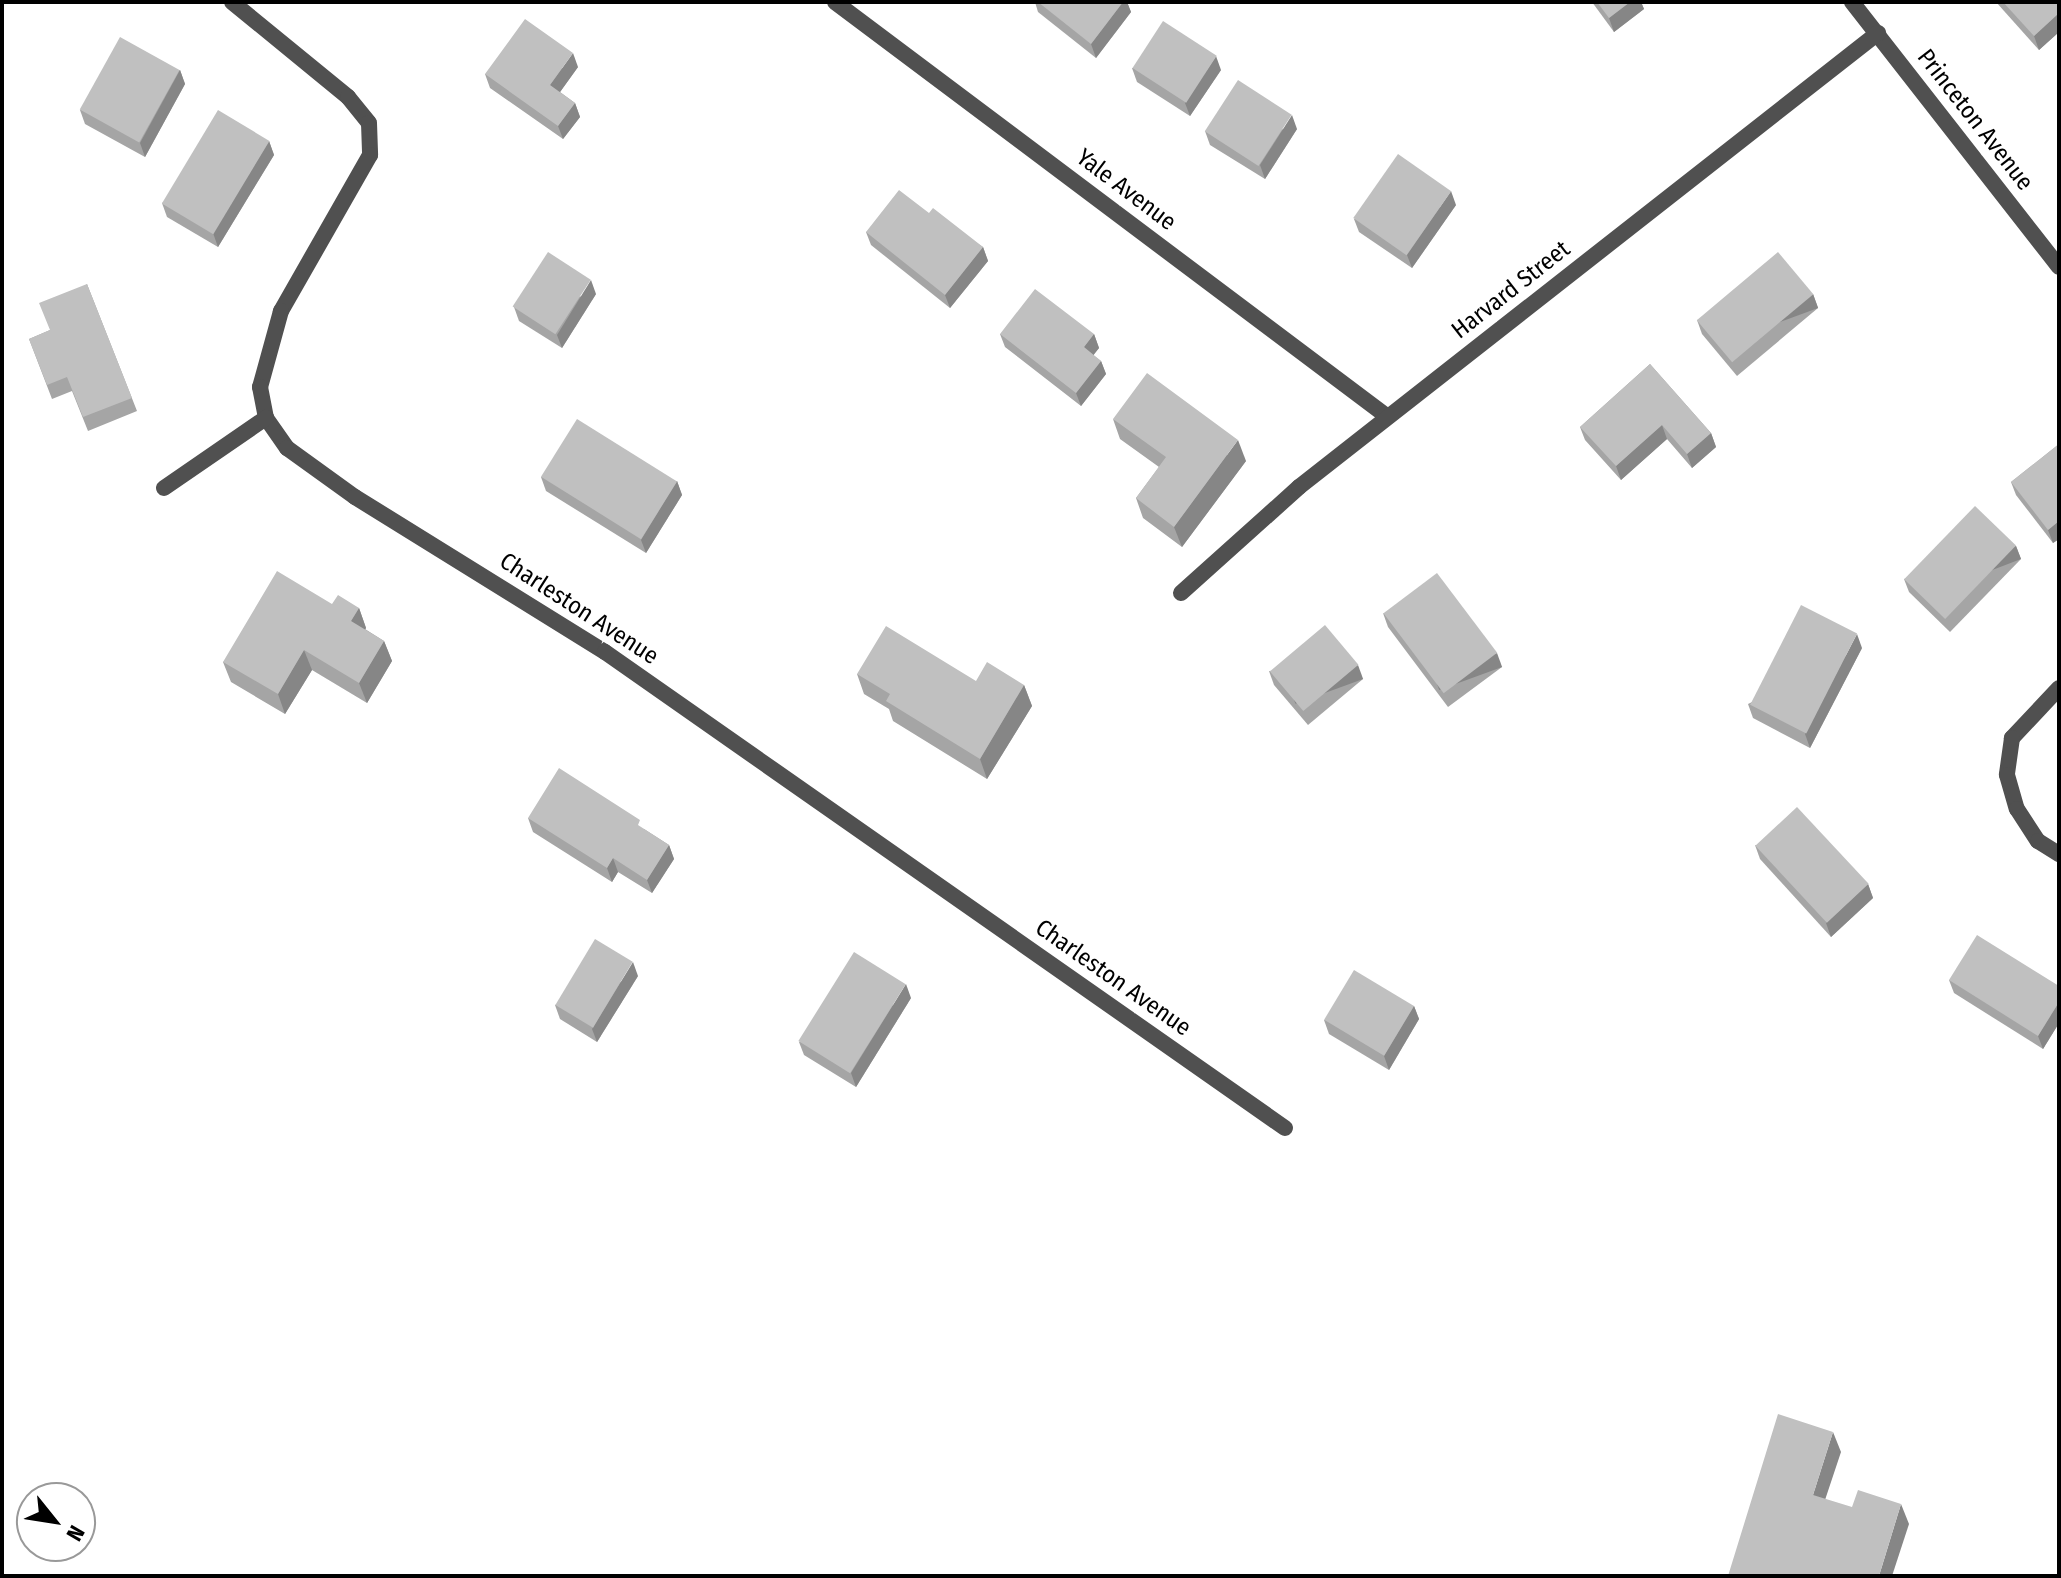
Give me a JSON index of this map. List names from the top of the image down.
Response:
{
  "streets": {
    "street": [
      "Princeton Avenue",
      "Yale Avenue",
      "Harvard Street",
      "Charleston Avenue"
    ]
  },
  "crossings": [
    ["Princeton Avenue", "Harvard Street"],
    ["Yale Avenue", "Harvard Street"]
  ],
  "north": "bottom right"
}
